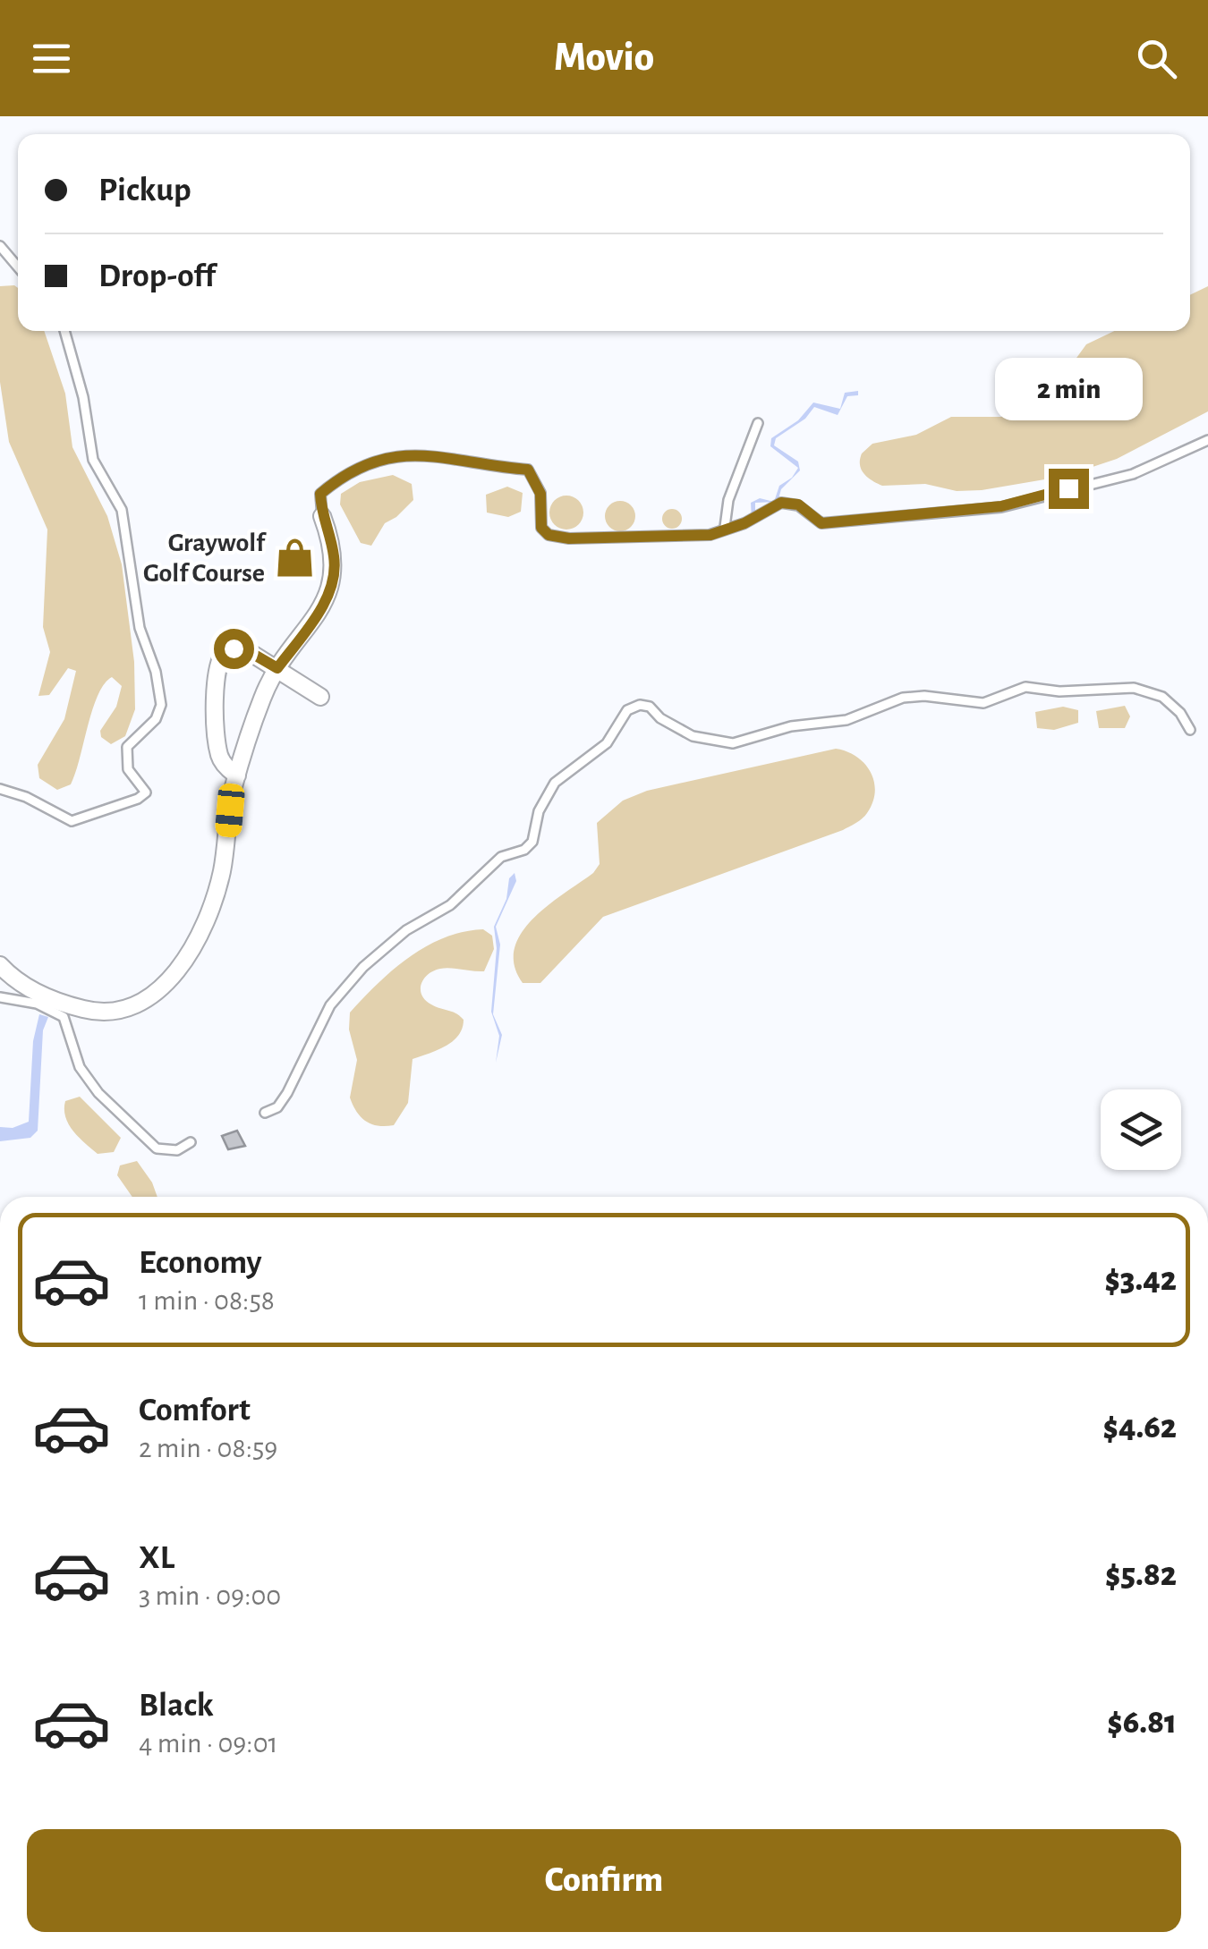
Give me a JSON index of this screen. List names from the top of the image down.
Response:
{
  "places": {
    "shop": ["Graywolf Golf Course"]
  },
  "page": {
    "header": "Movio",
    "banner": ["Pickup", "Drop-off"],
    "bubble": "2 min",
    "list": [
      {
        "name": "Economy",
        "note": "1 min · 08:58",
        "value": "$3.42"
      },
      {
        "name": "Comfort",
        "note": "2 min · 08:59",
        "value": "$4.62"
      },
      {
        "name": "XL",
        "note": "3 min · 09:00",
        "value": "$5.82"
      },
      {
        "name": "Black",
        "note": "4 min · 09:01",
        "value": "$6.81"
      }
    ],
    "buttons": "Confirm"
  }
}
